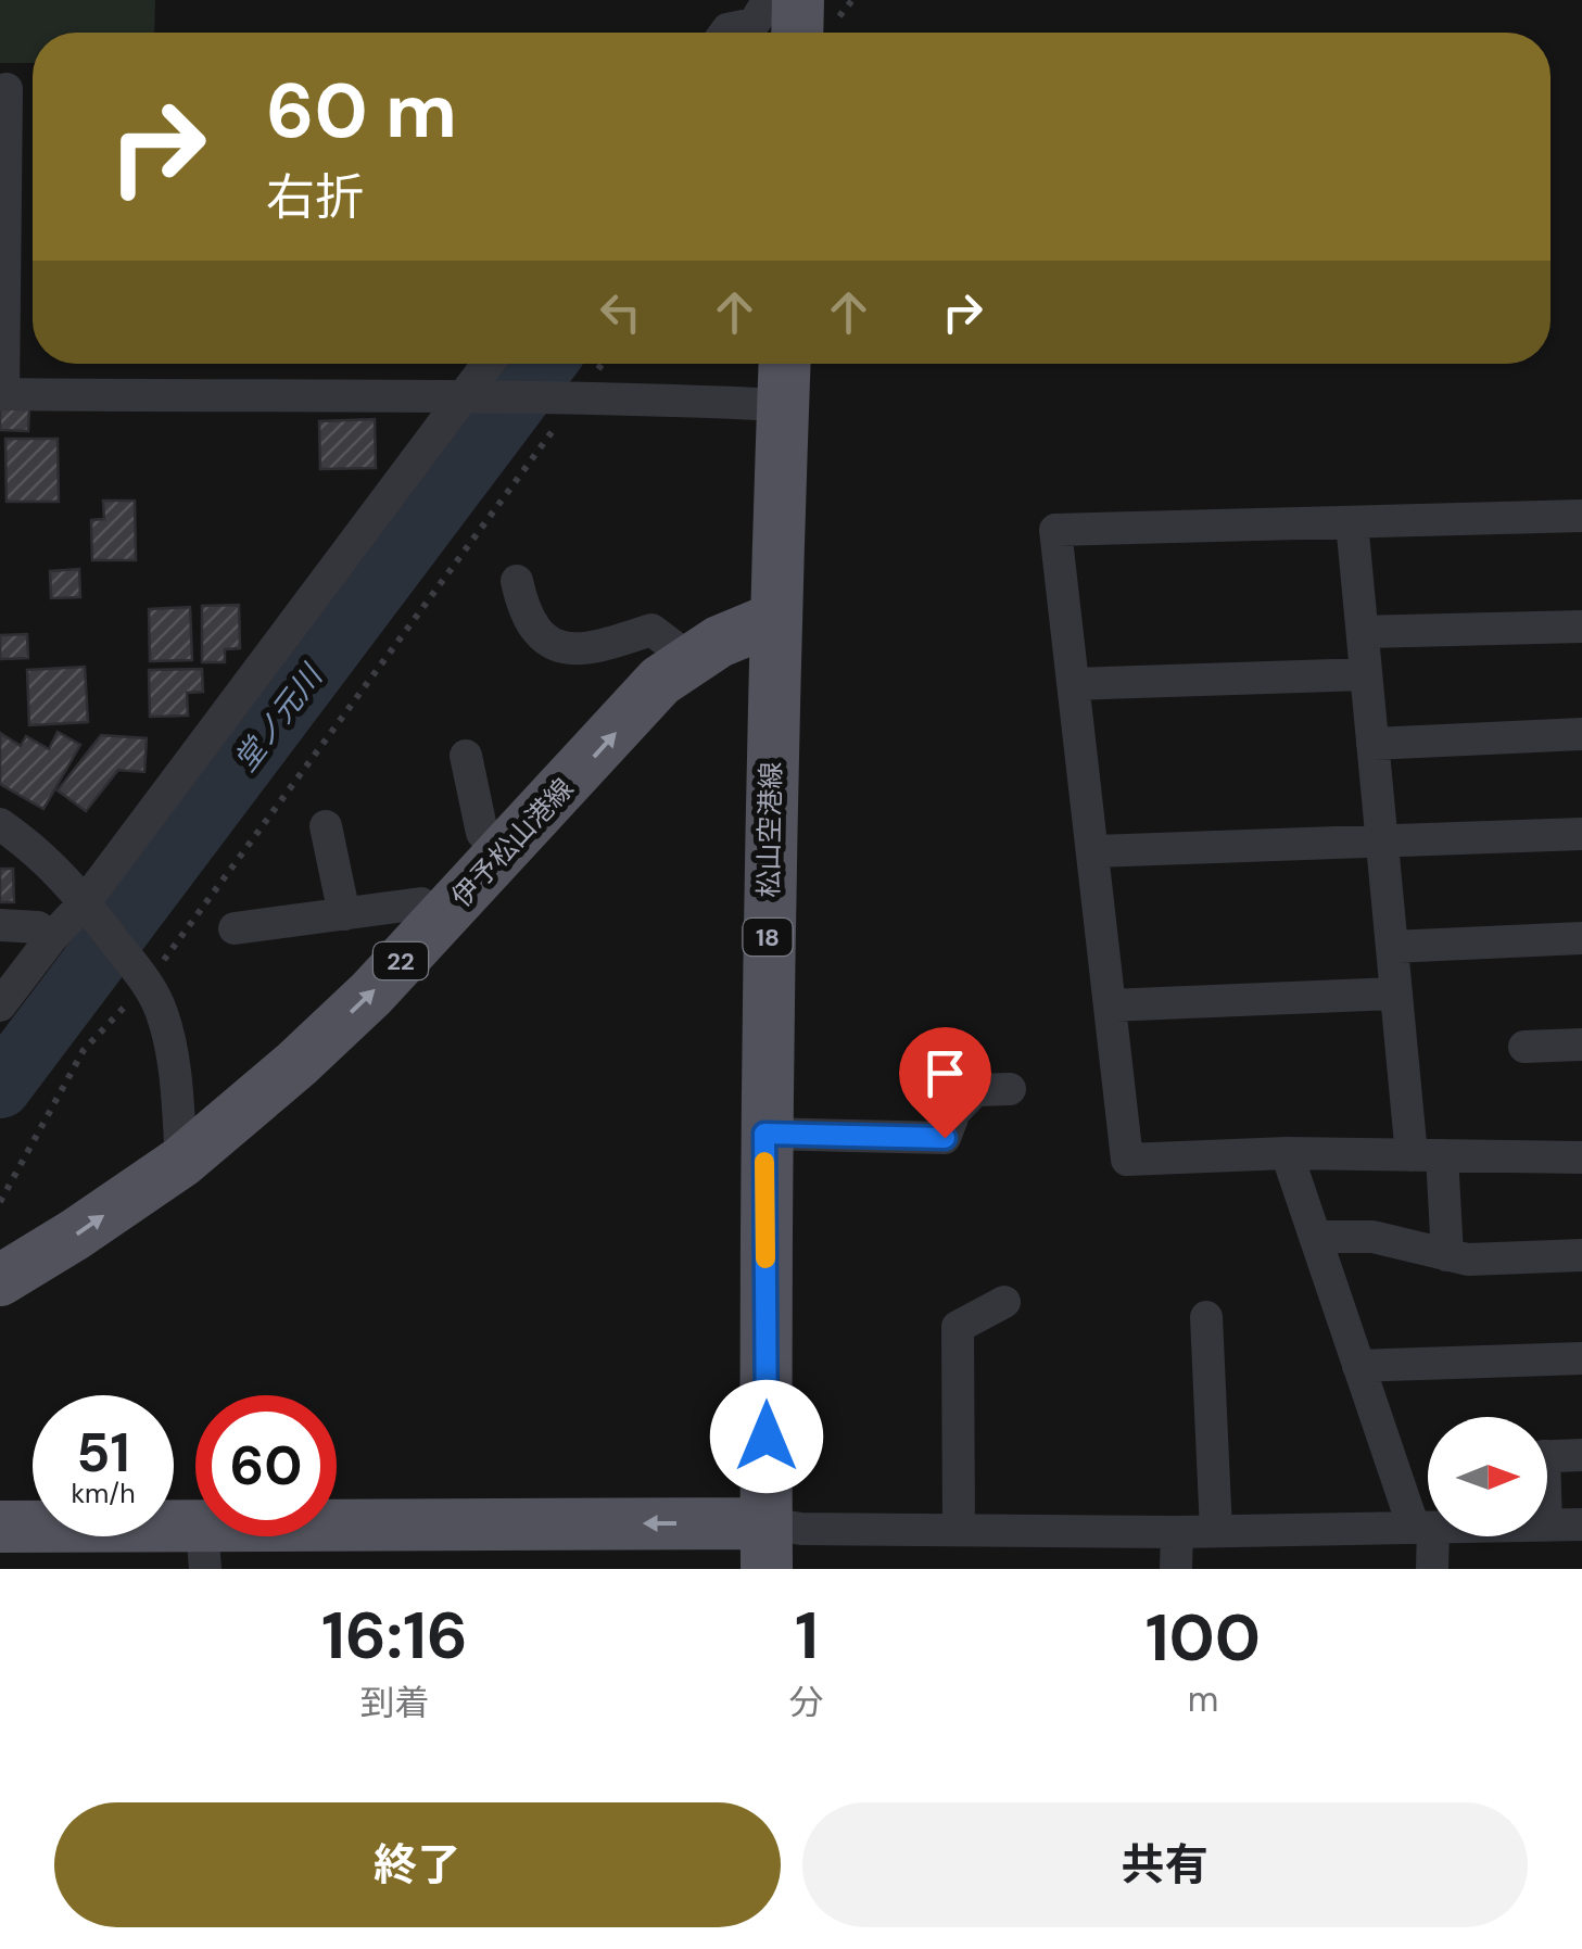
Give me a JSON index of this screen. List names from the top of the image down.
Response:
{
  "streets": {
    "main road": [
      "松山空港線",
      "伊予松山港線",
      "18",
      "22"
    ]
  },
  "crossings": [
    ["松山空港線", "伊予松山港線"]
  ],
  "one_way": ["伊予松山港線"],
  "water": ["堂ノ元川"],
  "north": "right",
  "page": {
    "turn": ["60 m", "右折"],
    "speed": "51 km/h",
    "limit": "60",
    "eta": [
      "16:16",
      "到着",
      "1",
      "分",
      "100",
      "m"
    ],
    "buttons": ["終了", "共有"]
  }
}
